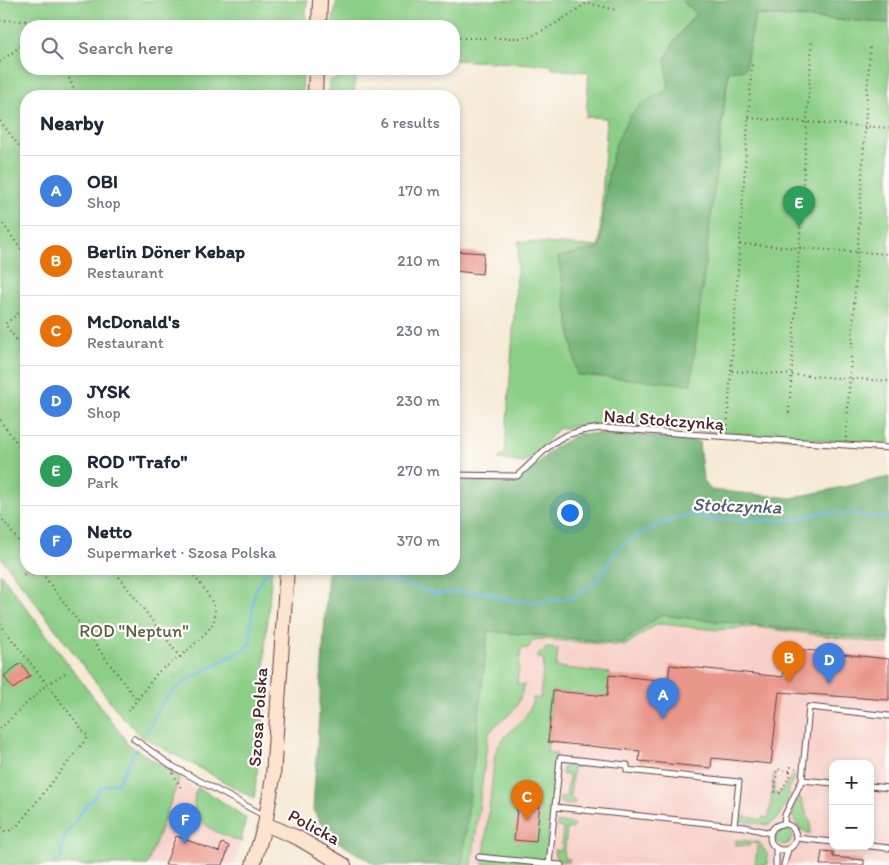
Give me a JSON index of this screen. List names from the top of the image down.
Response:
{
  "streets": {
    "street": ["Szosa Polska", "Policka"],
    "lane": ["Nad Stołczynką"]
  },
  "crossings": [
    ["Szosa Polska", "Policka"]
  ],
  "water": ["Stołczynka"],
  "parks": ["ROD \"Neptun\""],
  "page": {
    "search": "Search here",
    "heading": ["Nearby", "6 results"],
    "list": [
      {
        "mark": "A",
        "name": "OBI",
        "note": "Shop",
        "value": "170 m"
      },
      {
        "mark": "B",
        "name": "Berlin Döner Kebap",
        "note": "Restaurant",
        "value": "210 m"
      },
      {
        "mark": "C",
        "name": "McDonald's",
        "note": "Restaurant",
        "value": "230 m"
      },
      {
        "mark": "D",
        "name": "JYSK",
        "note": "Shop",
        "value": "230 m"
      },
      {
        "mark": "E",
        "name": "ROD \"Trafo\"",
        "note": "Park",
        "value": "270 m"
      },
      {
        "mark": "F",
        "name": "Netto",
        "note": "Supermarket · Szosa Polska",
        "value": "370 m"
      }
    ],
    "pins": [
      "E",
      "B",
      "D",
      "A",
      "C",
      "F"
    ],
    "map_buttons": ["+", "−"]
  }
}
